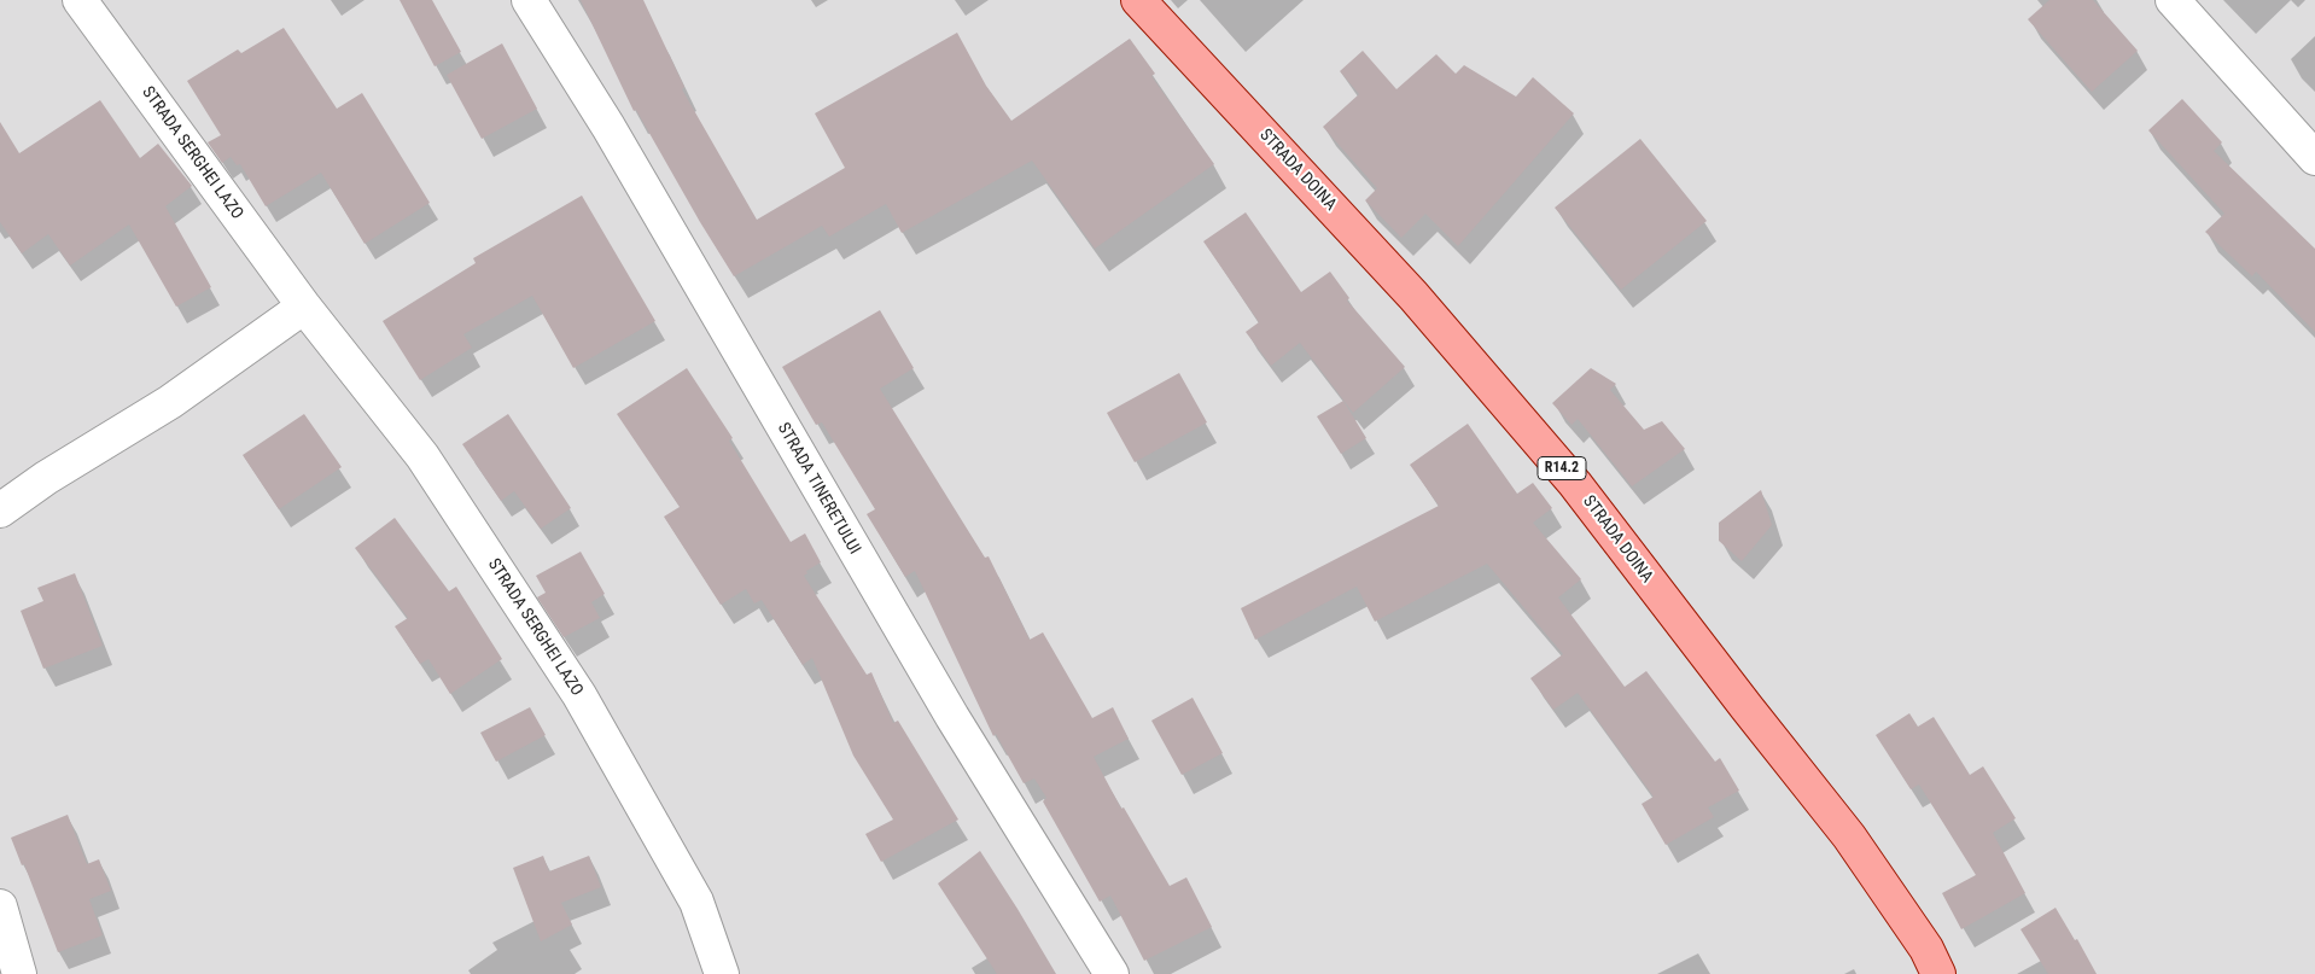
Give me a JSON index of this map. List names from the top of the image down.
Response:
{
  "streets": {
    "main road": ["STRADA DOINA", "R14.2"],
    "street": ["STRADA SERGHEI LAZO", "STRADA TINERETULUI"]
  }
}
